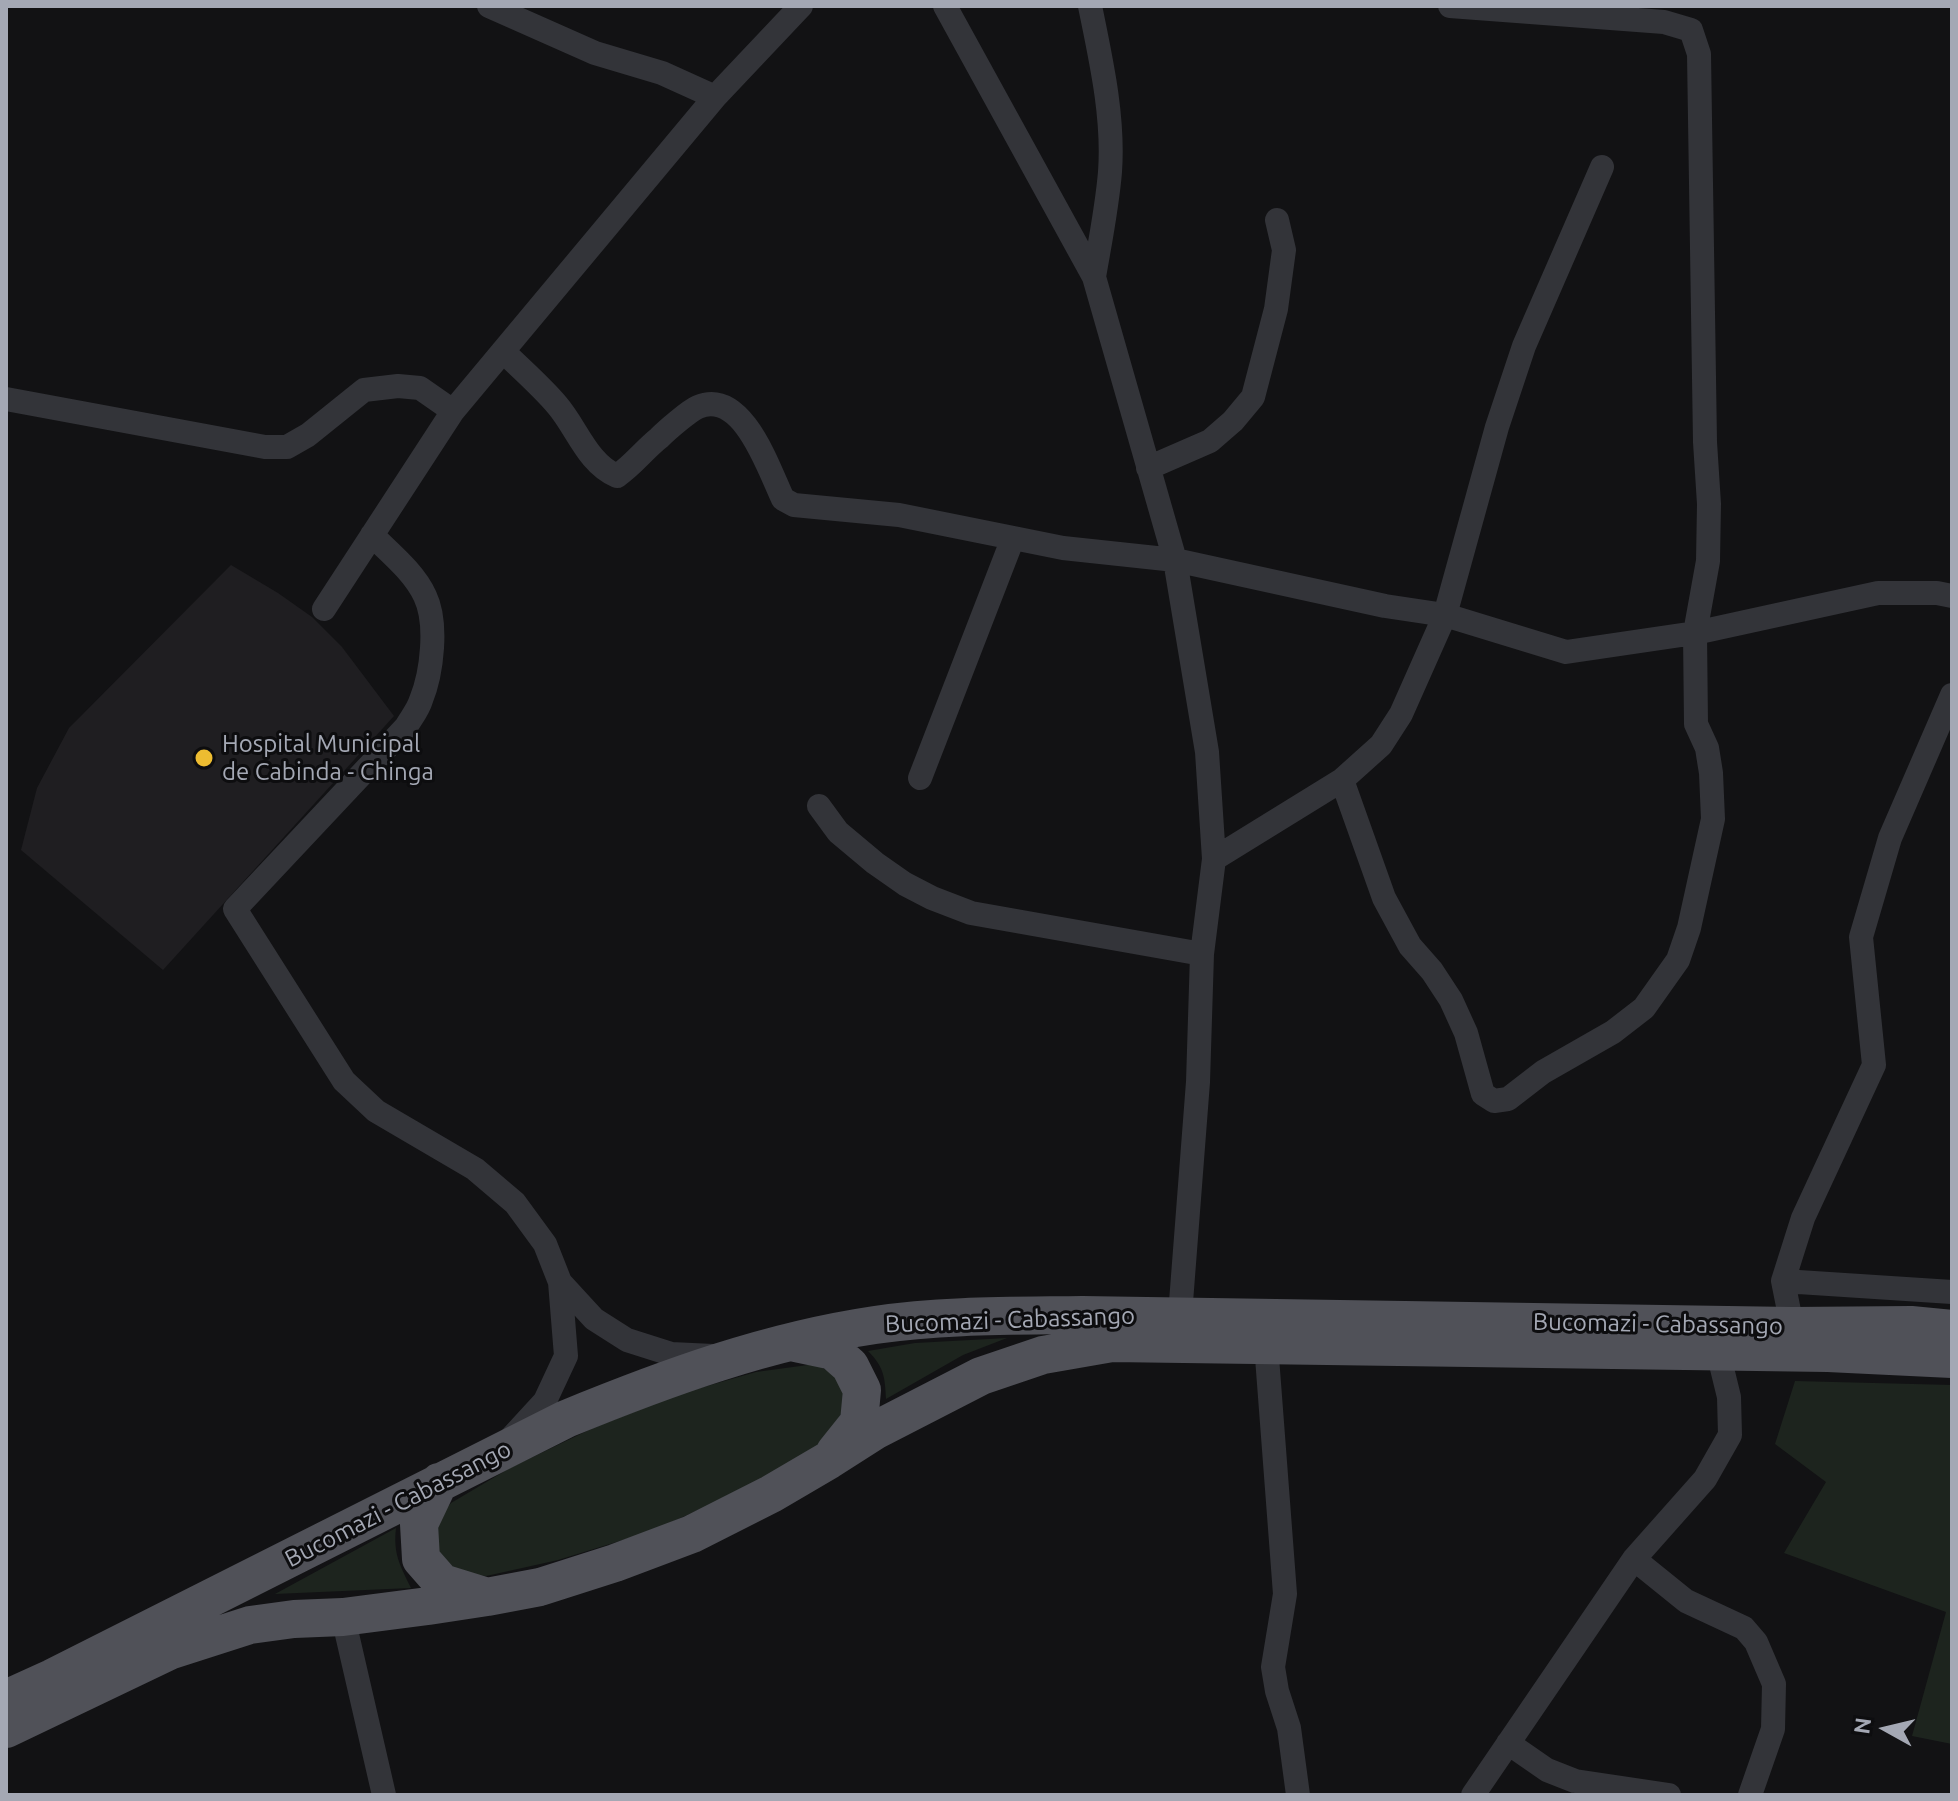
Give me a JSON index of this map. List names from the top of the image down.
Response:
{
  "streets": {
    "main road": ["Bucomazi - Cabassango"]
  },
  "places": ["Hospital Municipal de Cabinda - Chinga"],
  "north": "left"
}
